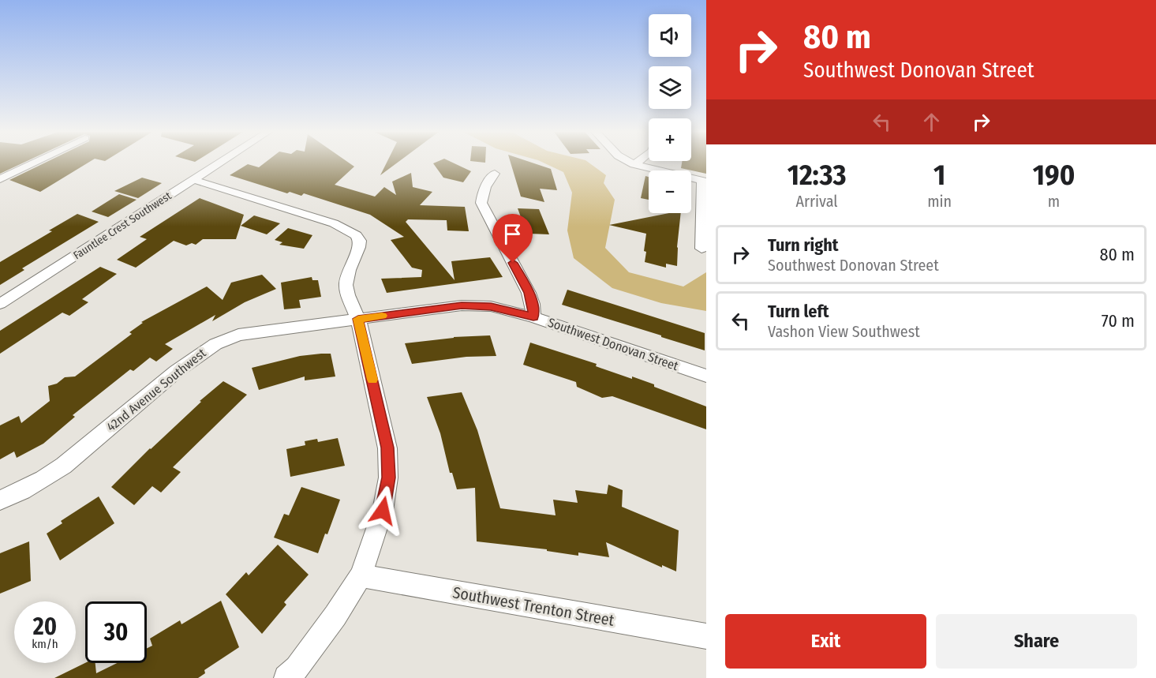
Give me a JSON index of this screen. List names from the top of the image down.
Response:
{
  "streets": {
    "street": [
      "Fauntlee Crest Southwest",
      "Southwest Donovan Street",
      "42nd Avenue Southwest",
      "Southwest Trenton Street"
    ]
  },
  "crossings": [
    ["Southwest Donovan Street", "42nd Avenue Southwest"]
  ],
  "page": {
    "turn": ["80 m", "Southwest Donovan Street"],
    "map_buttons": ["+", "−"],
    "eta": [
      "12:33",
      "Arrival",
      "1",
      "min",
      "190",
      "m"
    ],
    "list": [
      {
        "name": "Turn right",
        "note": "Southwest Donovan Street",
        "value": "80 m"
      },
      {
        "name": "Turn left",
        "note": "Vashon View Southwest",
        "value": "70 m"
      }
    ],
    "speed": "20 km/h",
    "limit": "30",
    "buttons": ["Exit", "Share"]
  }
}
